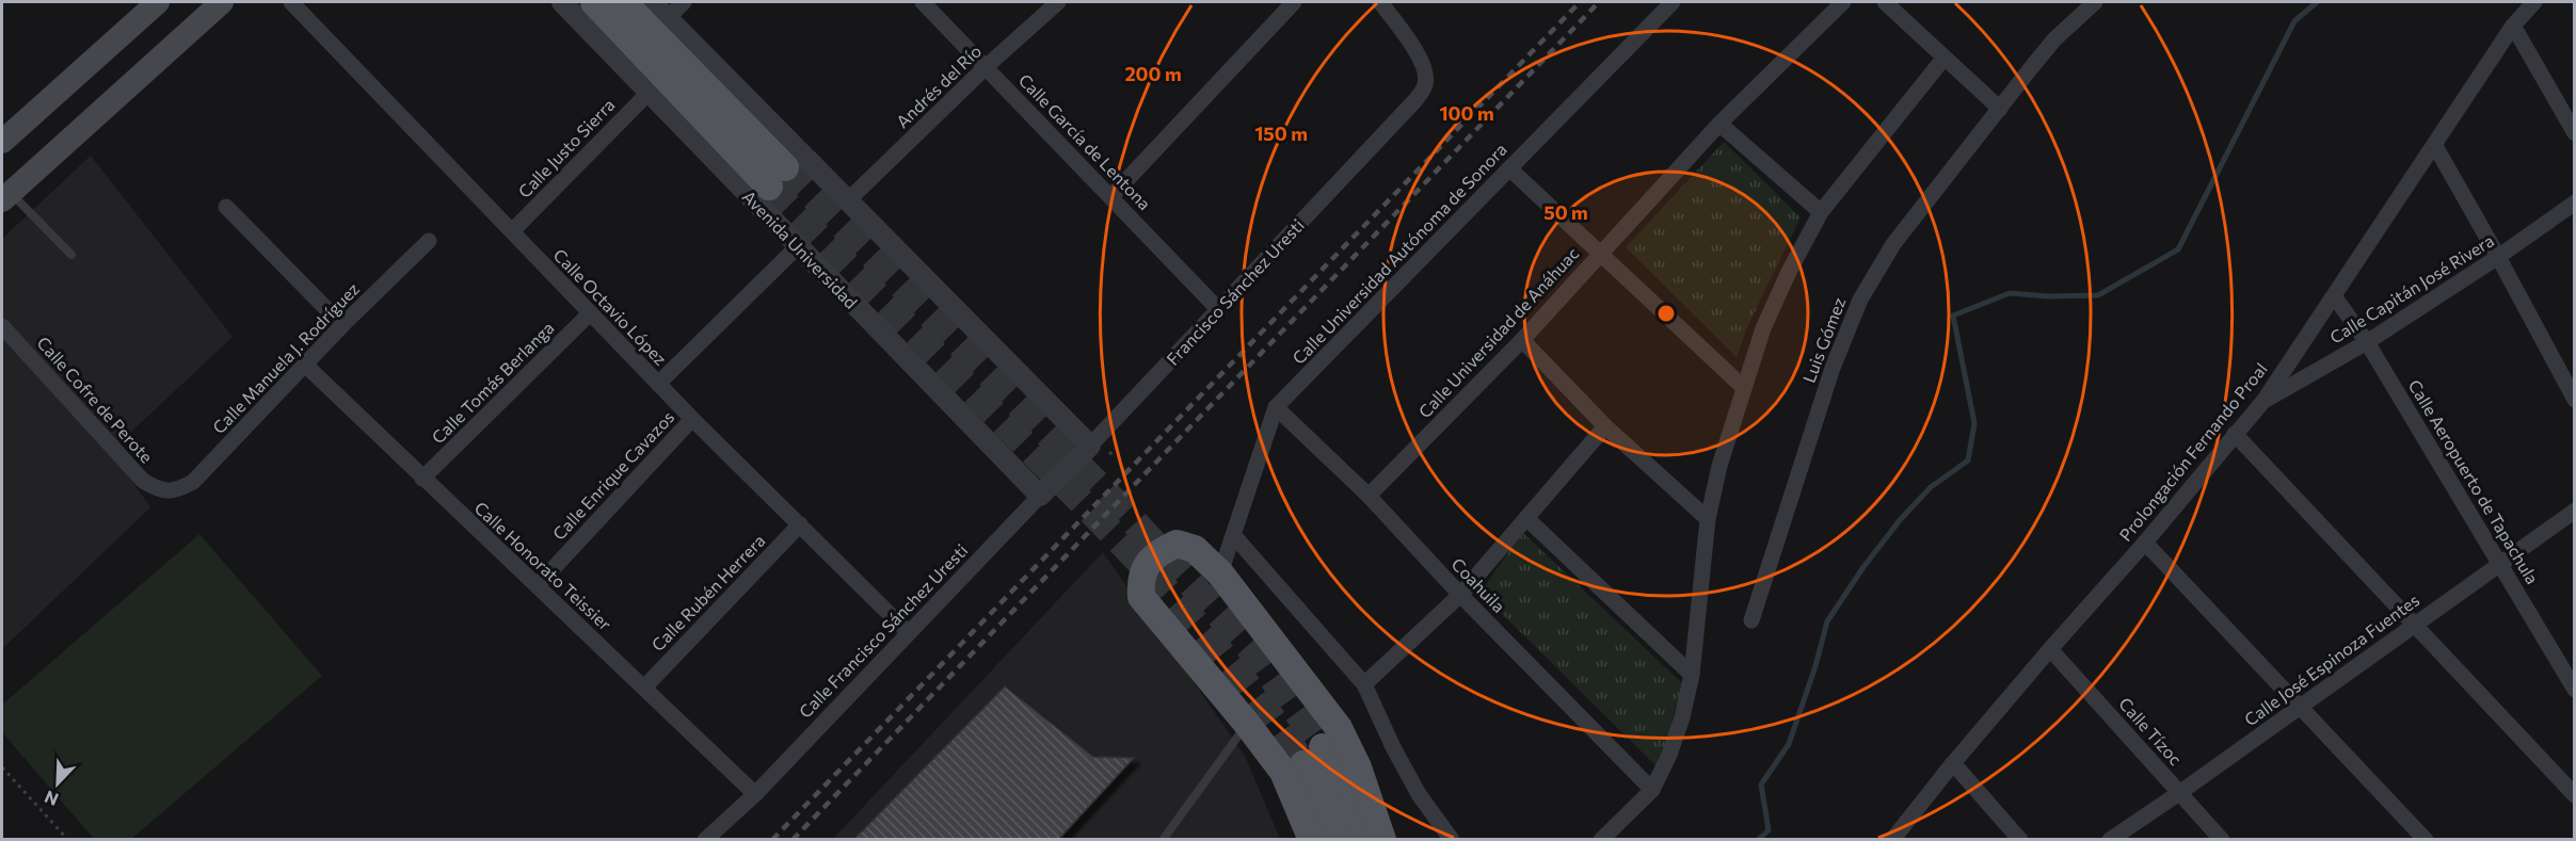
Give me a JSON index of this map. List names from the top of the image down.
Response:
{
  "streets": {
    "main road": ["Avenida Universidad"],
    "street": [
      "Andrés del Río",
      "Calle García de Lentona",
      "Calle Justo Sierra",
      "Calle Universidad Autónoma de Sonora",
      "Calle Capitán José Rivera",
      "Francisco Sánchez Uresti",
      "Calle Octavio López",
      "Calle Universidad de Anáhuac",
      "Luis Gómez",
      "Calle Manuela J. Rodríguez",
      "Calle Tomás Berlanga",
      "Calle Cofre de Perote",
      "Prolongación Fernando Proal",
      "Calle Enrique Cavazos",
      "Calle Aeropuerto de Tapachula",
      "Calle Honorato Teissier",
      "Coahuila",
      "Calle Rubén Herrera",
      "Calle Francisco Sánchez Uresti",
      "Calle José Espinoza Fuentes",
      "Calle Tízoc"
    ]
  },
  "crossings": [
    ["Andrés del Río", "Calle García de Lentona"],
    ["Calle García de Lentona", "Francisco Sánchez Uresti"],
    ["Calle Justo Sierra", "Avenida Universidad"],
    ["Calle Justo Sierra", "Calle Octavio López"],
    ["Avenida Universidad", "Francisco Sánchez Uresti"],
    ["Avenida Universidad", "Calle Francisco Sánchez Uresti"],
    ["Calle Universidad Autónoma de Sonora", "Coahuila"],
    ["Calle Capitán José Rivera", "Prolongación Fernando Proal"],
    ["Calle Capitán José Rivera", "Calle Aeropuerto de Tapachula"],
    ["Francisco Sánchez Uresti", "Calle Francisco Sánchez Uresti"],
    ["Calle Octavio López", "Calle Tomás Berlanga"],
    ["Calle Octavio López", "Calle Enrique Cavazos"],
    ["Calle Octavio López", "Calle Rubén Herrera"],
    ["Calle Octavio López", "Calle Francisco Sánchez Uresti"],
    ["Calle Universidad de Anáhuac", "Coahuila"],
    ["Calle Manuela J. Rodríguez", "Calle Cofre de Perote"],
    ["Calle Manuela J. Rodríguez", "Calle Honorato Teissier"],
    ["Calle Tomás Berlanga", "Calle Honorato Teissier"],
    ["Prolongación Fernando Proal", "Calle Aeropuerto de Tapachula"],
    ["Prolongación Fernando Proal", "Calle Tízoc"],
    ["Calle Enrique Cavazos", "Calle Honorato Teissier"],
    ["Calle Aeropuerto de Tapachula", "Calle José Espinoza Fuentes"],
    ["Calle Honorato Teissier", "Calle Rubén Herrera"],
    ["Calle Honorato Teissier", "Calle Francisco Sánchez Uresti"],
    ["Calle José Espinoza Fuentes", "Calle Tízoc"]
  ],
  "north": "bottom left",
  "rings": [
    "200 m",
    "100 m",
    "150 m",
    "50 m"
  ]
}
